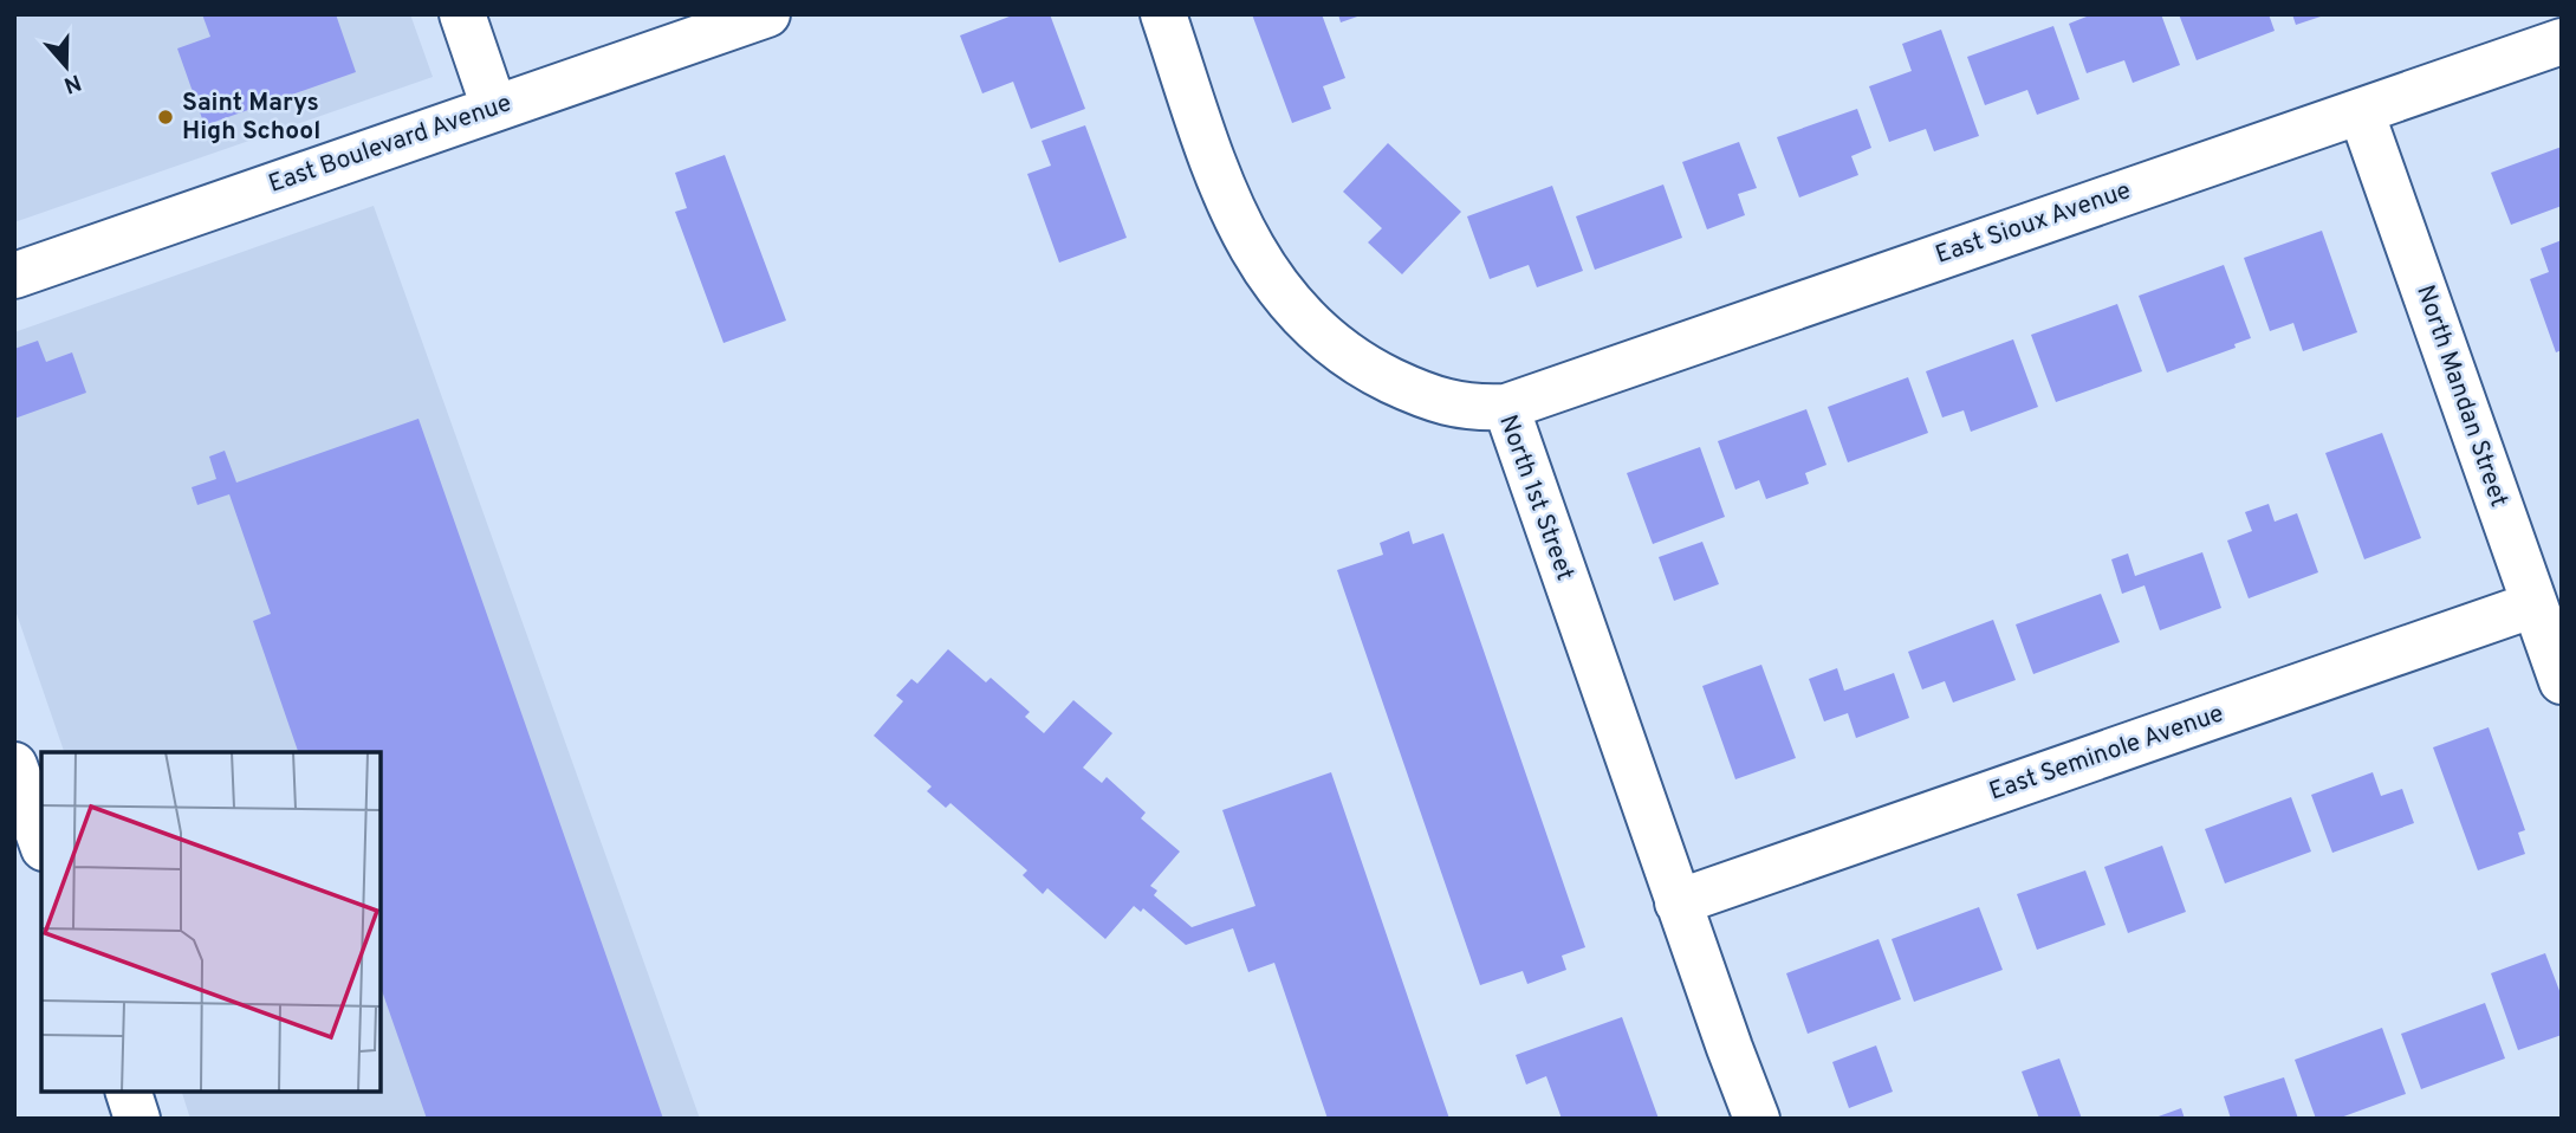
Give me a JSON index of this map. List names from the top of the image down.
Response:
{
  "streets": {
    "street": [
      "East Boulevard Avenue",
      "East Sioux Avenue",
      "North Mandan Street",
      "North 1st Street",
      "East Seminole Avenue"
    ]
  },
  "crossings": [
    ["East Sioux Avenue", "North Mandan Street"],
    ["East Sioux Avenue", "North 1st Street"],
    ["North Mandan Street", "East Seminole Avenue"],
    ["North 1st Street", "East Seminole Avenue"]
  ],
  "places": ["Saint Marys High School"],
  "north": "bottom"
}
